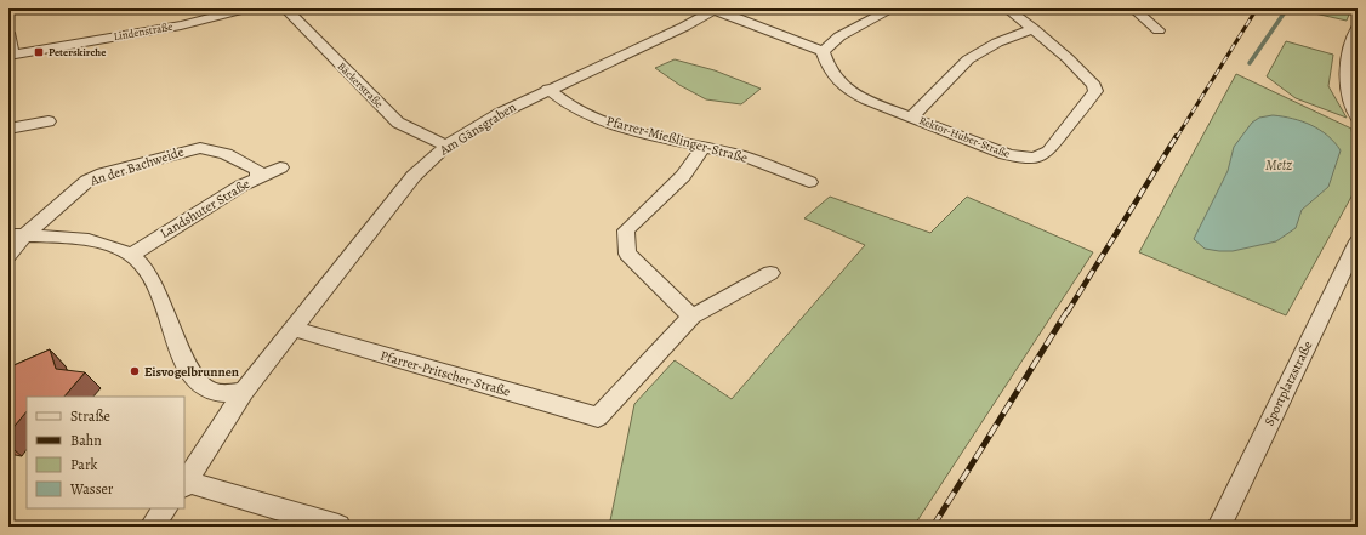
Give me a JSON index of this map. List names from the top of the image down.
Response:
{
  "streets": {
    "street": [
      "Lindenstraße",
      "Bäckerstraße",
      "Am Gänsgraben",
      "Rektor-Huber-Straße",
      "Pfarrer-Mießlinger-Straße",
      "An der Bachweide",
      "Landshuter Straße",
      "Pfarrer-Pritscher-Straße",
      "Sportplatzstraße"
    ]
  },
  "crossings": [
    ["Bäckerstraße", "Am Gänsgraben"],
    ["Am Gänsgraben", "Pfarrer-Mießlinger-Straße"],
    ["Am Gänsgraben", "Pfarrer-Pritscher-Straße"],
    ["An der Bachweide", "Landshuter Straße"]
  ],
  "water": ["Metz"],
  "places": {
    "transit": ["Peterskirche"],
    "other": ["Eisvogelbrunnen"]
  },
  "legend": [
    "Straße",
    "Bahn",
    "Park",
    "Wasser"
  ]
}
